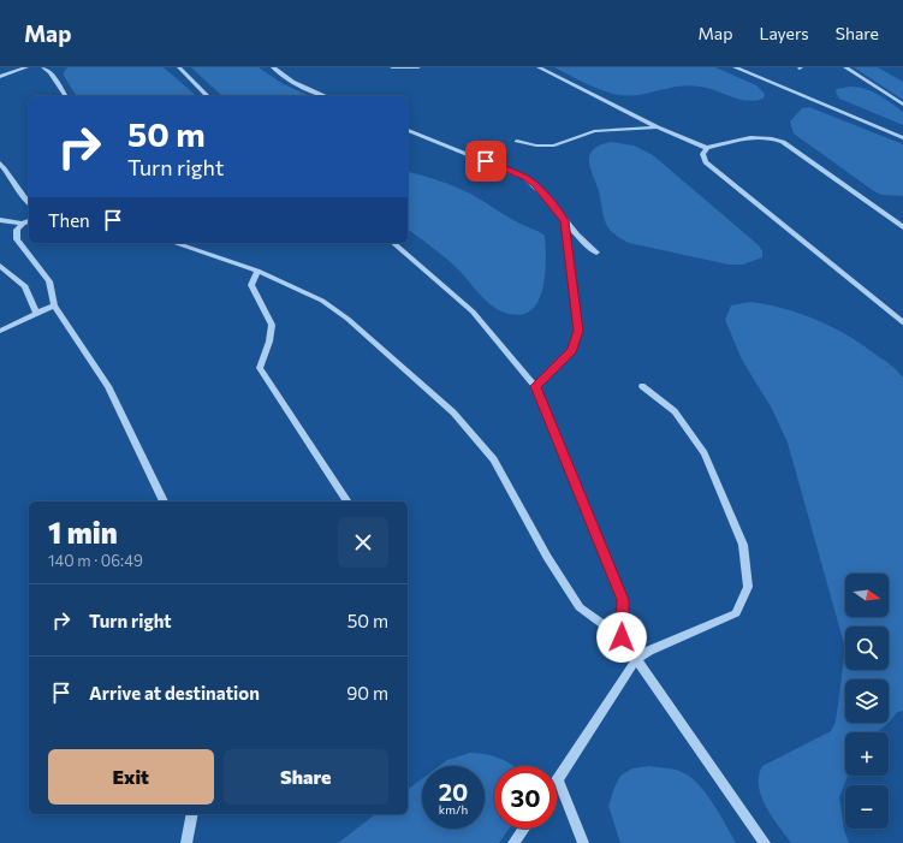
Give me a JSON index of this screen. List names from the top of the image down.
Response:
{
  "north": "right",
  "page": {
    "header": "Map",
    "nav": ["Map", "Layers", "Share"],
    "turn": ["50 m", "Turn right"],
    "then": "Then",
    "heading": ["1 min", "140 m · 06:49"],
    "map_buttons": ["+", "−"],
    "list": [
      {
        "name": "Turn right",
        "value": "50 m"
      },
      {
        "name": "Arrive at destination",
        "value": "90 m"
      }
    ],
    "buttons": ["Exit", "Share"],
    "speed": "20 km/h",
    "limit": "30"
  }
}
